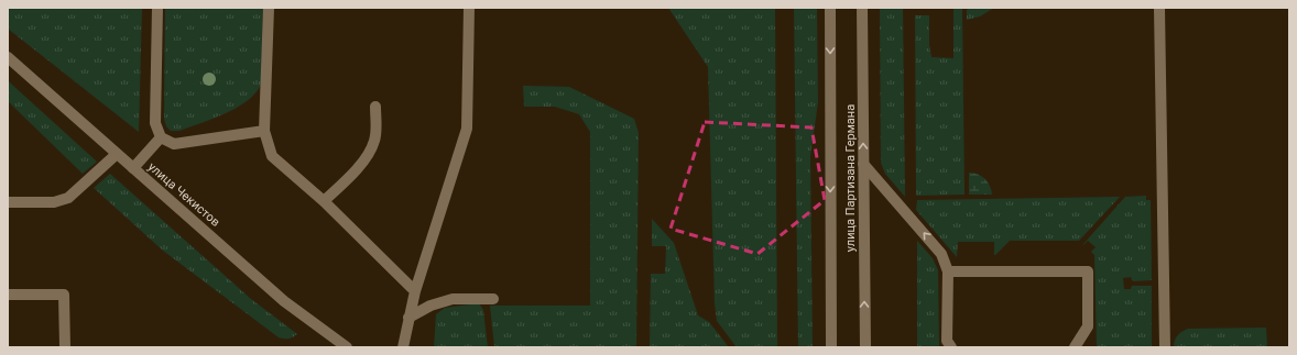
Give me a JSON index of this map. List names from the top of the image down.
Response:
{
  "streets": {
    "main road": ["улица Партизана Германа", "улица Чекистов"]
  }
}
